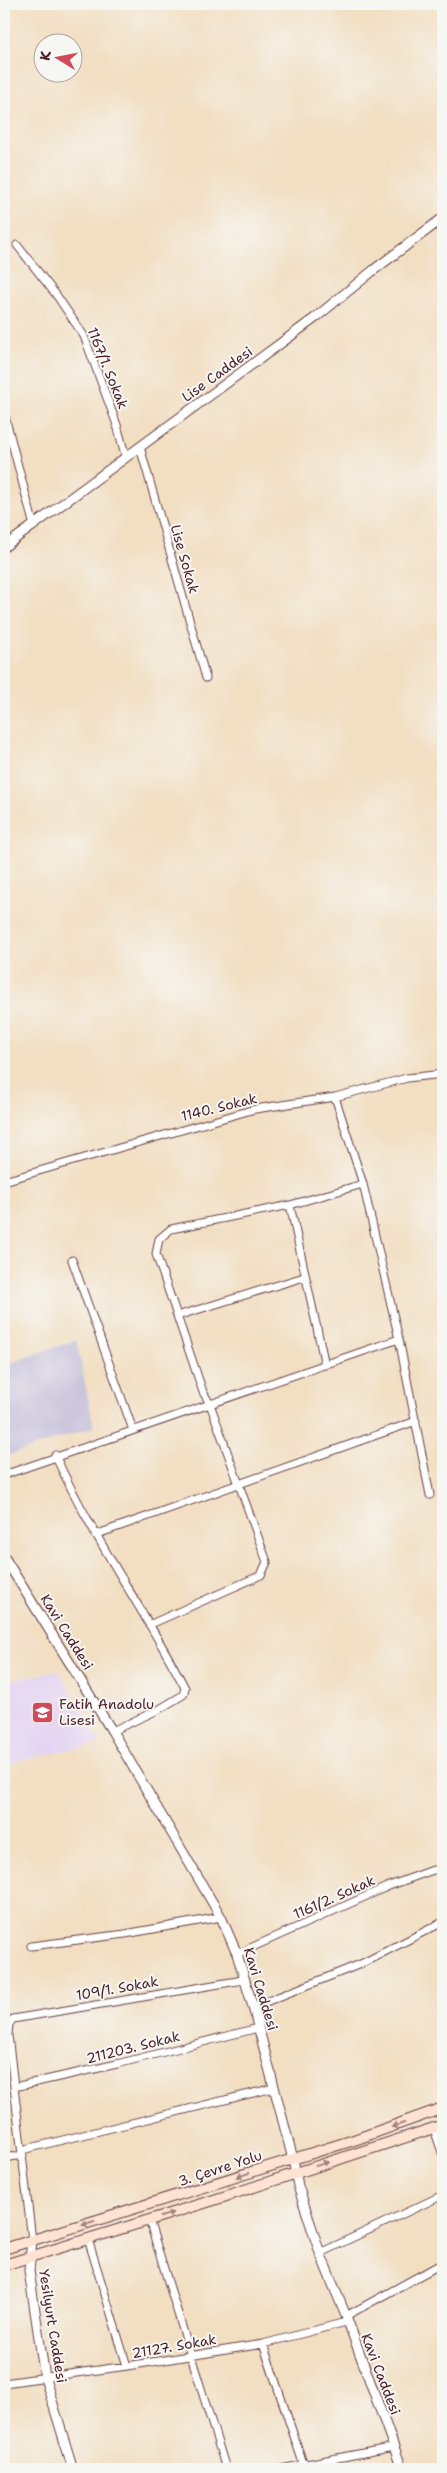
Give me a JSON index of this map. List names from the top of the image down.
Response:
{
  "streets": {
    "main road": ["3. Çevre Yolu"],
    "street": [
      "1167/1. Sokak",
      "Lise Caddesi",
      "Lise Sokak",
      "1140. Sokak",
      "Kavi Caddesi",
      "1161/2. Sokak",
      "109/1. Sokak",
      "211203. Sokak",
      "Yesilyurt Caddesi",
      "21127. Sokak"
    ]
  },
  "crossings": [
    ["1167/1. Sokak", "Lise Caddesi"],
    ["Lise Caddesi", "Lise Sokak"],
    ["Kavi Caddesi", "1161/2. Sokak"],
    ["Kavi Caddesi", "109/1. Sokak"],
    ["Kavi Caddesi", "211203. Sokak"],
    ["Kavi Caddesi", "3. Çevre Yolu"],
    ["Kavi Caddesi", "21127. Sokak"],
    ["109/1. Sokak", "Yesilyurt Caddesi"],
    ["211203. Sokak", "Yesilyurt Caddesi"],
    ["3. Çevre Yolu", "Yesilyurt Caddesi"],
    ["Yesilyurt Caddesi", "21127. Sokak"]
  ],
  "places": {
    "school or university": ["Fatih Anadolu Lisesi"]
  },
  "north": "left"
}
